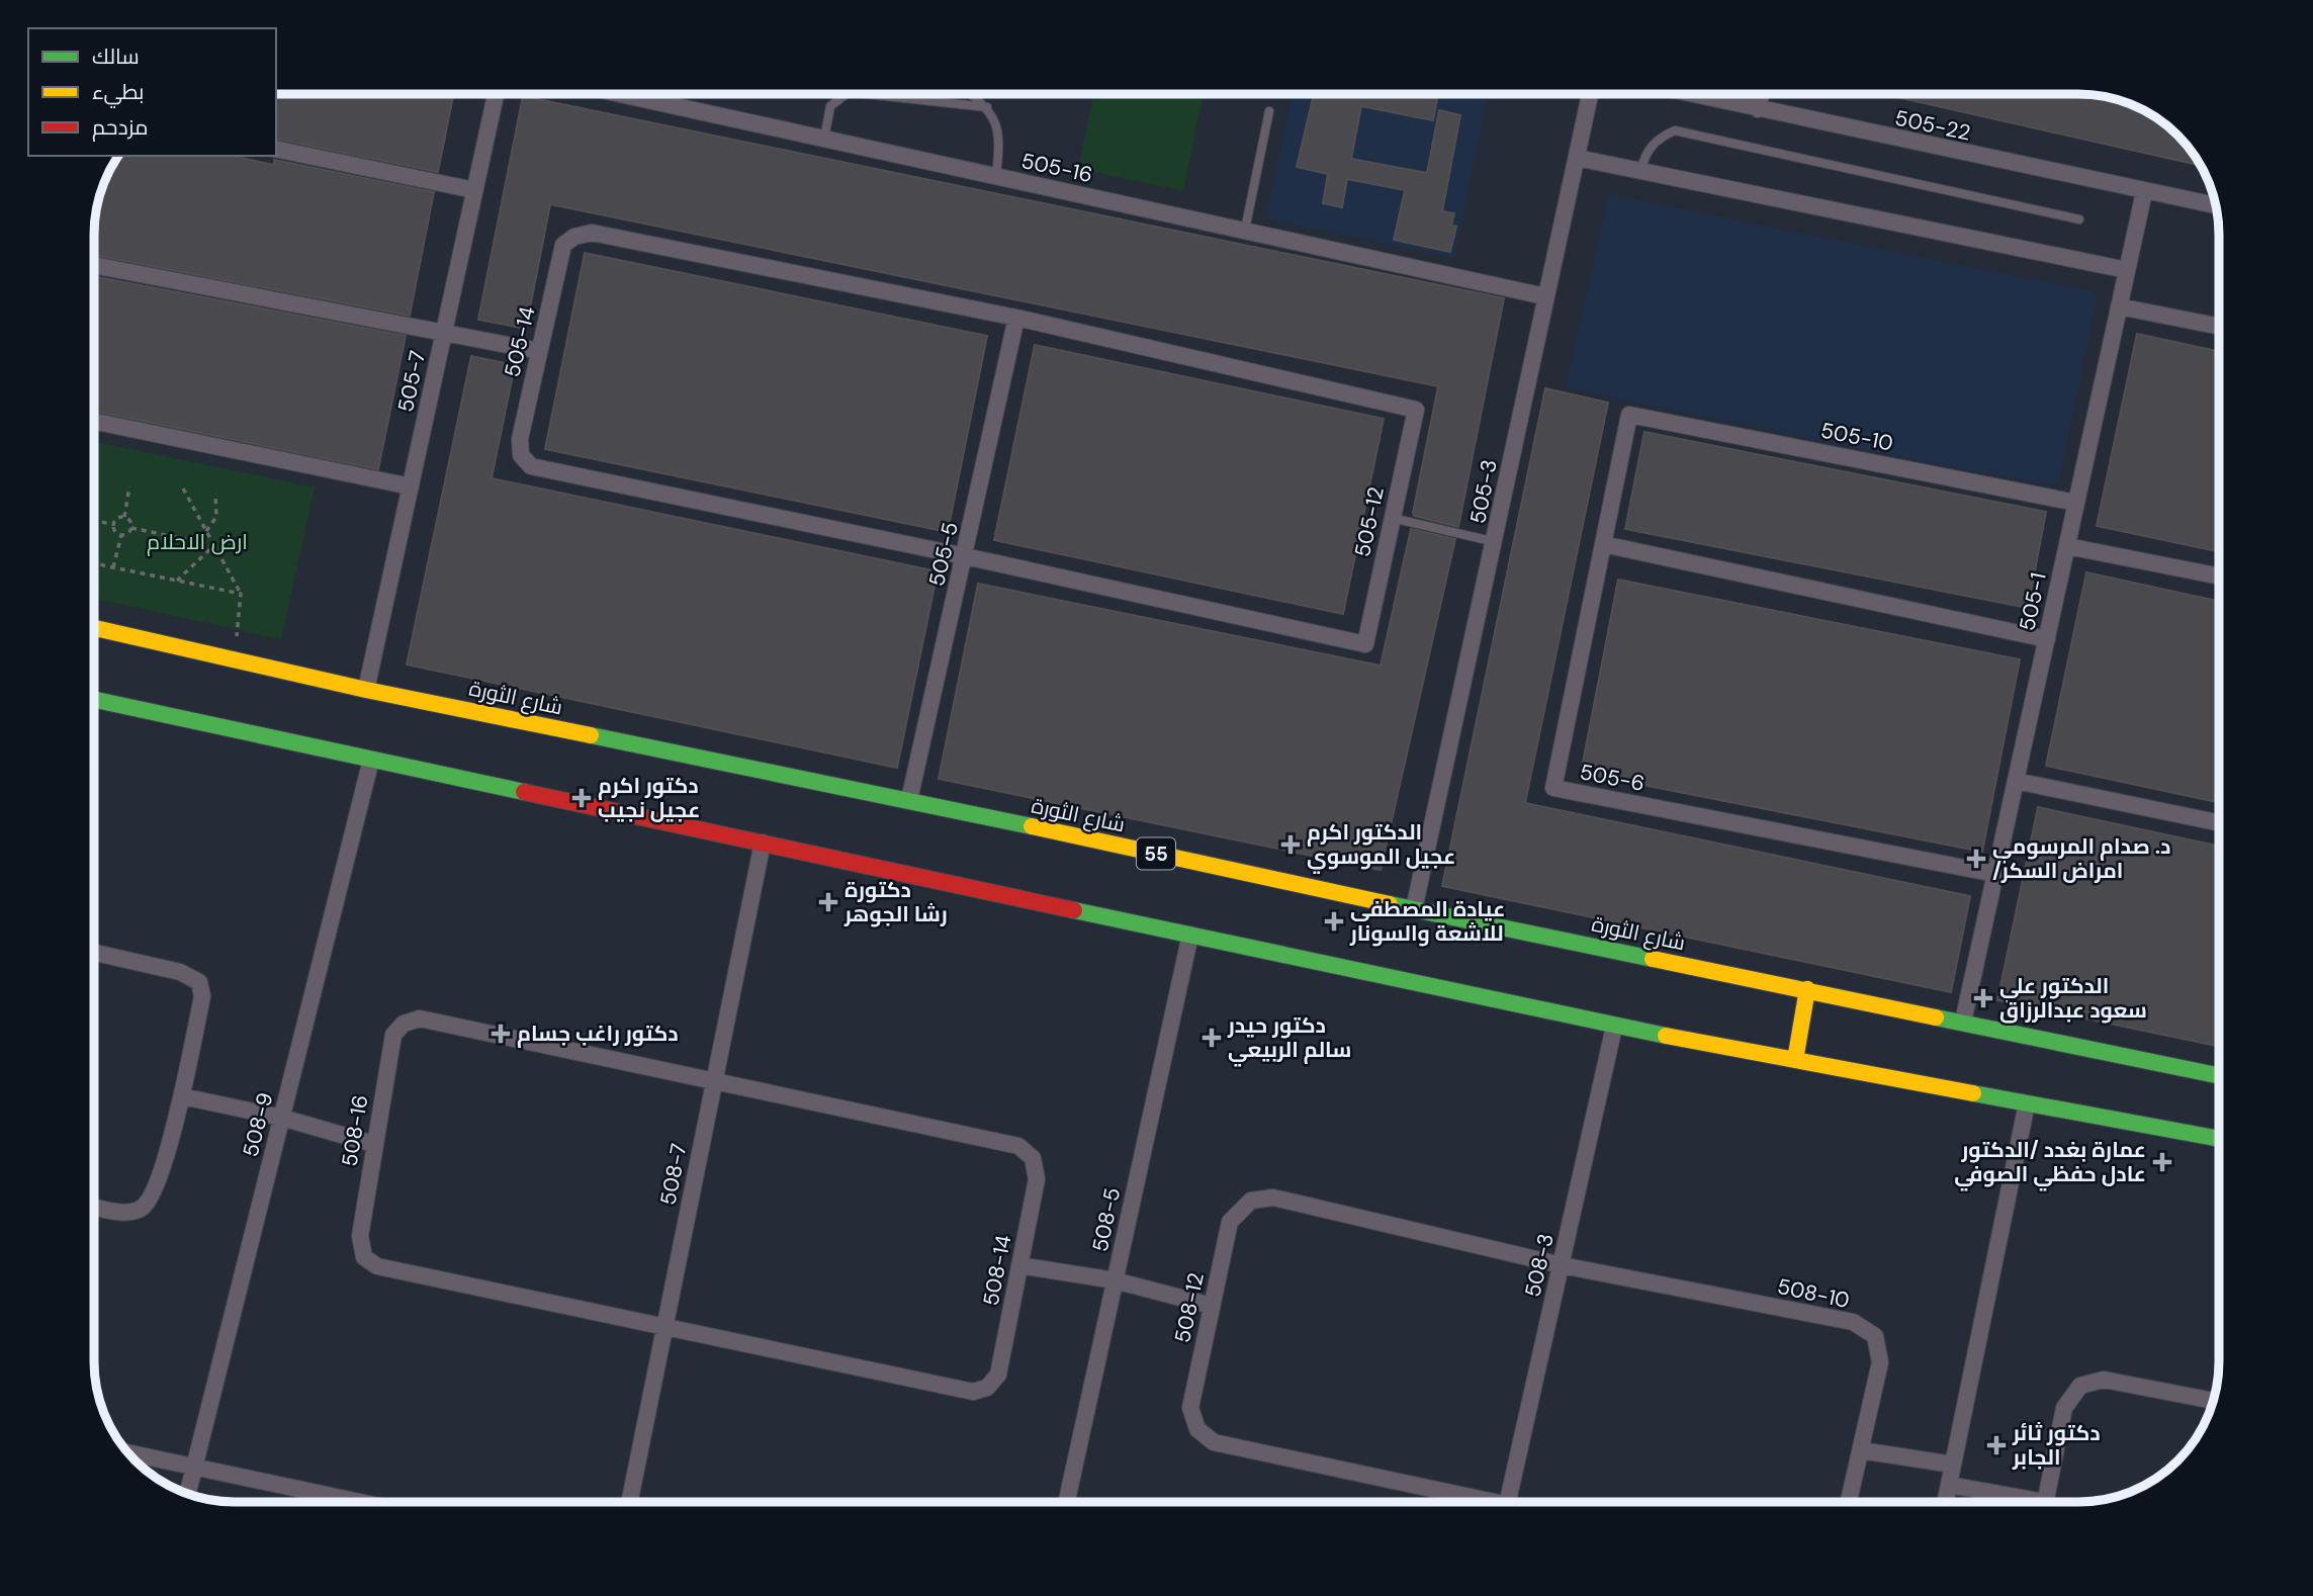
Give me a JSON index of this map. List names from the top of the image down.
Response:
{
  "streets": {
    "main road": ["شارع الثورة", "55"],
    "street": [
      "505-22",
      "505-16",
      "505-14",
      "505-7",
      "505-10",
      "505-3",
      "505-12",
      "505-5",
      "505-1",
      "505-6",
      "508-9",
      "508-16",
      "508-7",
      "508-5",
      "508-3",
      "508-14",
      "508-10",
      "508-12"
    ]
  },
  "crossings": [
    ["505-22", "505-1"],
    ["505-16", "505-3"],
    ["505-14", "505-12"],
    ["505-14", "505-5"],
    ["505-7", "شارع الثورة"],
    ["505-10", "505-1"],
    ["505-10", "505-6"],
    ["505-3", "شارع الثورة"],
    ["505-12", "505-5"],
    ["505-5", "شارع الثورة"],
    ["505-1", "شارع الثورة"],
    ["505-1", "505-6"],
    ["508-16", "508-7"],
    ["508-16", "508-14"],
    ["508-7", "508-14"],
    ["508-3", "508-10"],
    ["508-3", "508-12"],
    ["508-10", "508-12"]
  ],
  "parks": ["ارض الاحلام"],
  "places": {
    "health": [
      "دكتور اكرم عجيل نجيب",
      "الدكتور اكرم عجيل الموسوي",
      "د. صدام المرسومي /امراض السكر",
      "دكتورة رشا الجوهر",
      "عيادة المصطفى للاشعة والسونار",
      "الدكتور علي سعود عبدالرزاق",
      "دكتور راغب جسام",
      "دكتور حيدر سالم الربيعي",
      "عمارة بغدد /الدكتور عادل حفظي الصوفي",
      "دكتور ثائر الجابر"
    ]
  },
  "legend": ["سالك", "بطيء", "مزدحم"]
}
